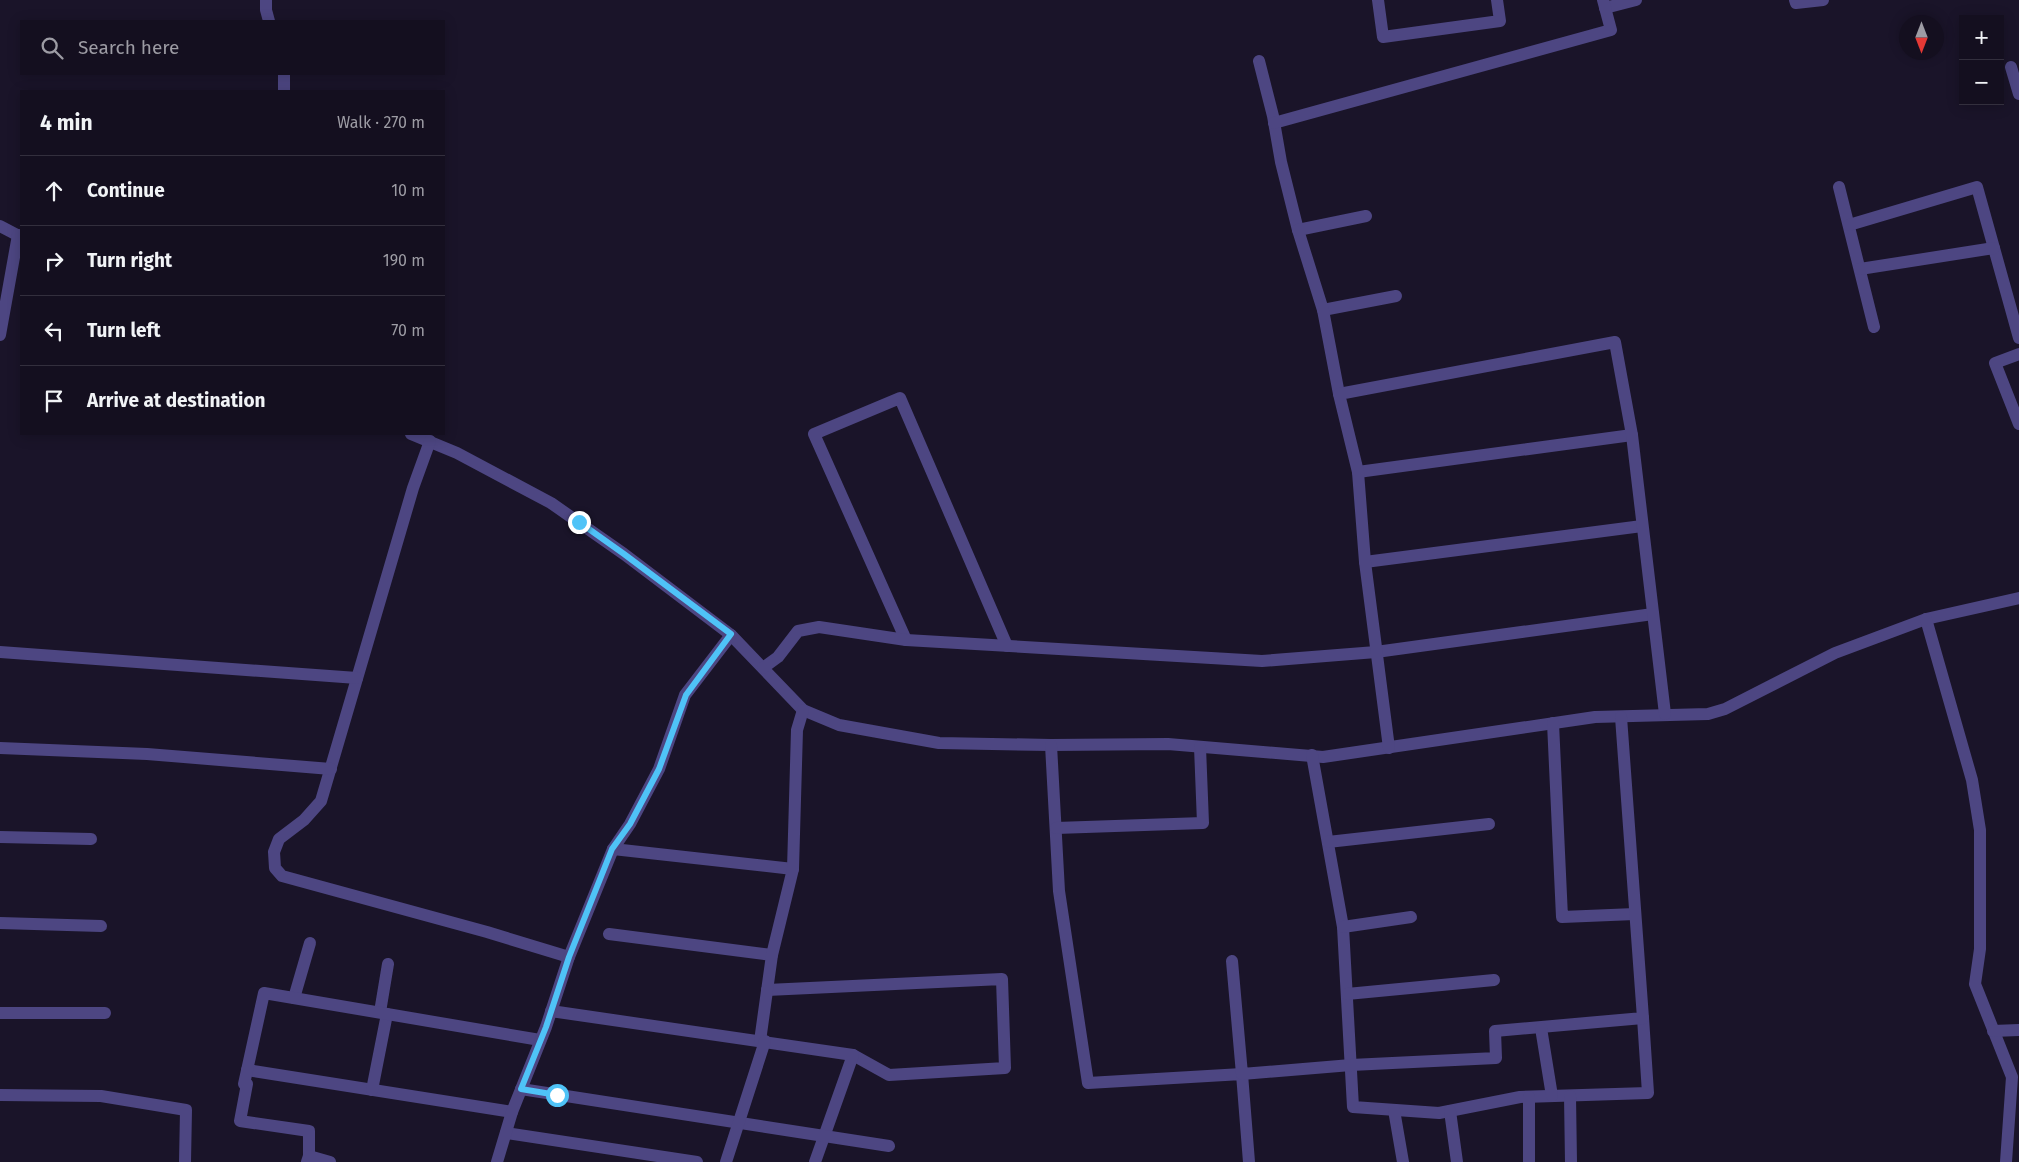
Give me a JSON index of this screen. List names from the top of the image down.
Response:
{
  "north": "bottom",
  "page": {
    "map_buttons": ["+", "−"],
    "search": "Search here",
    "heading": ["4 min", "Walk · 270 m"],
    "list": [
      ["Continue", "10 m"],
      ["Turn right", "190 m"],
      ["Turn left", "70 m"],
      "Arrive at destination"
    ]
  }
}
